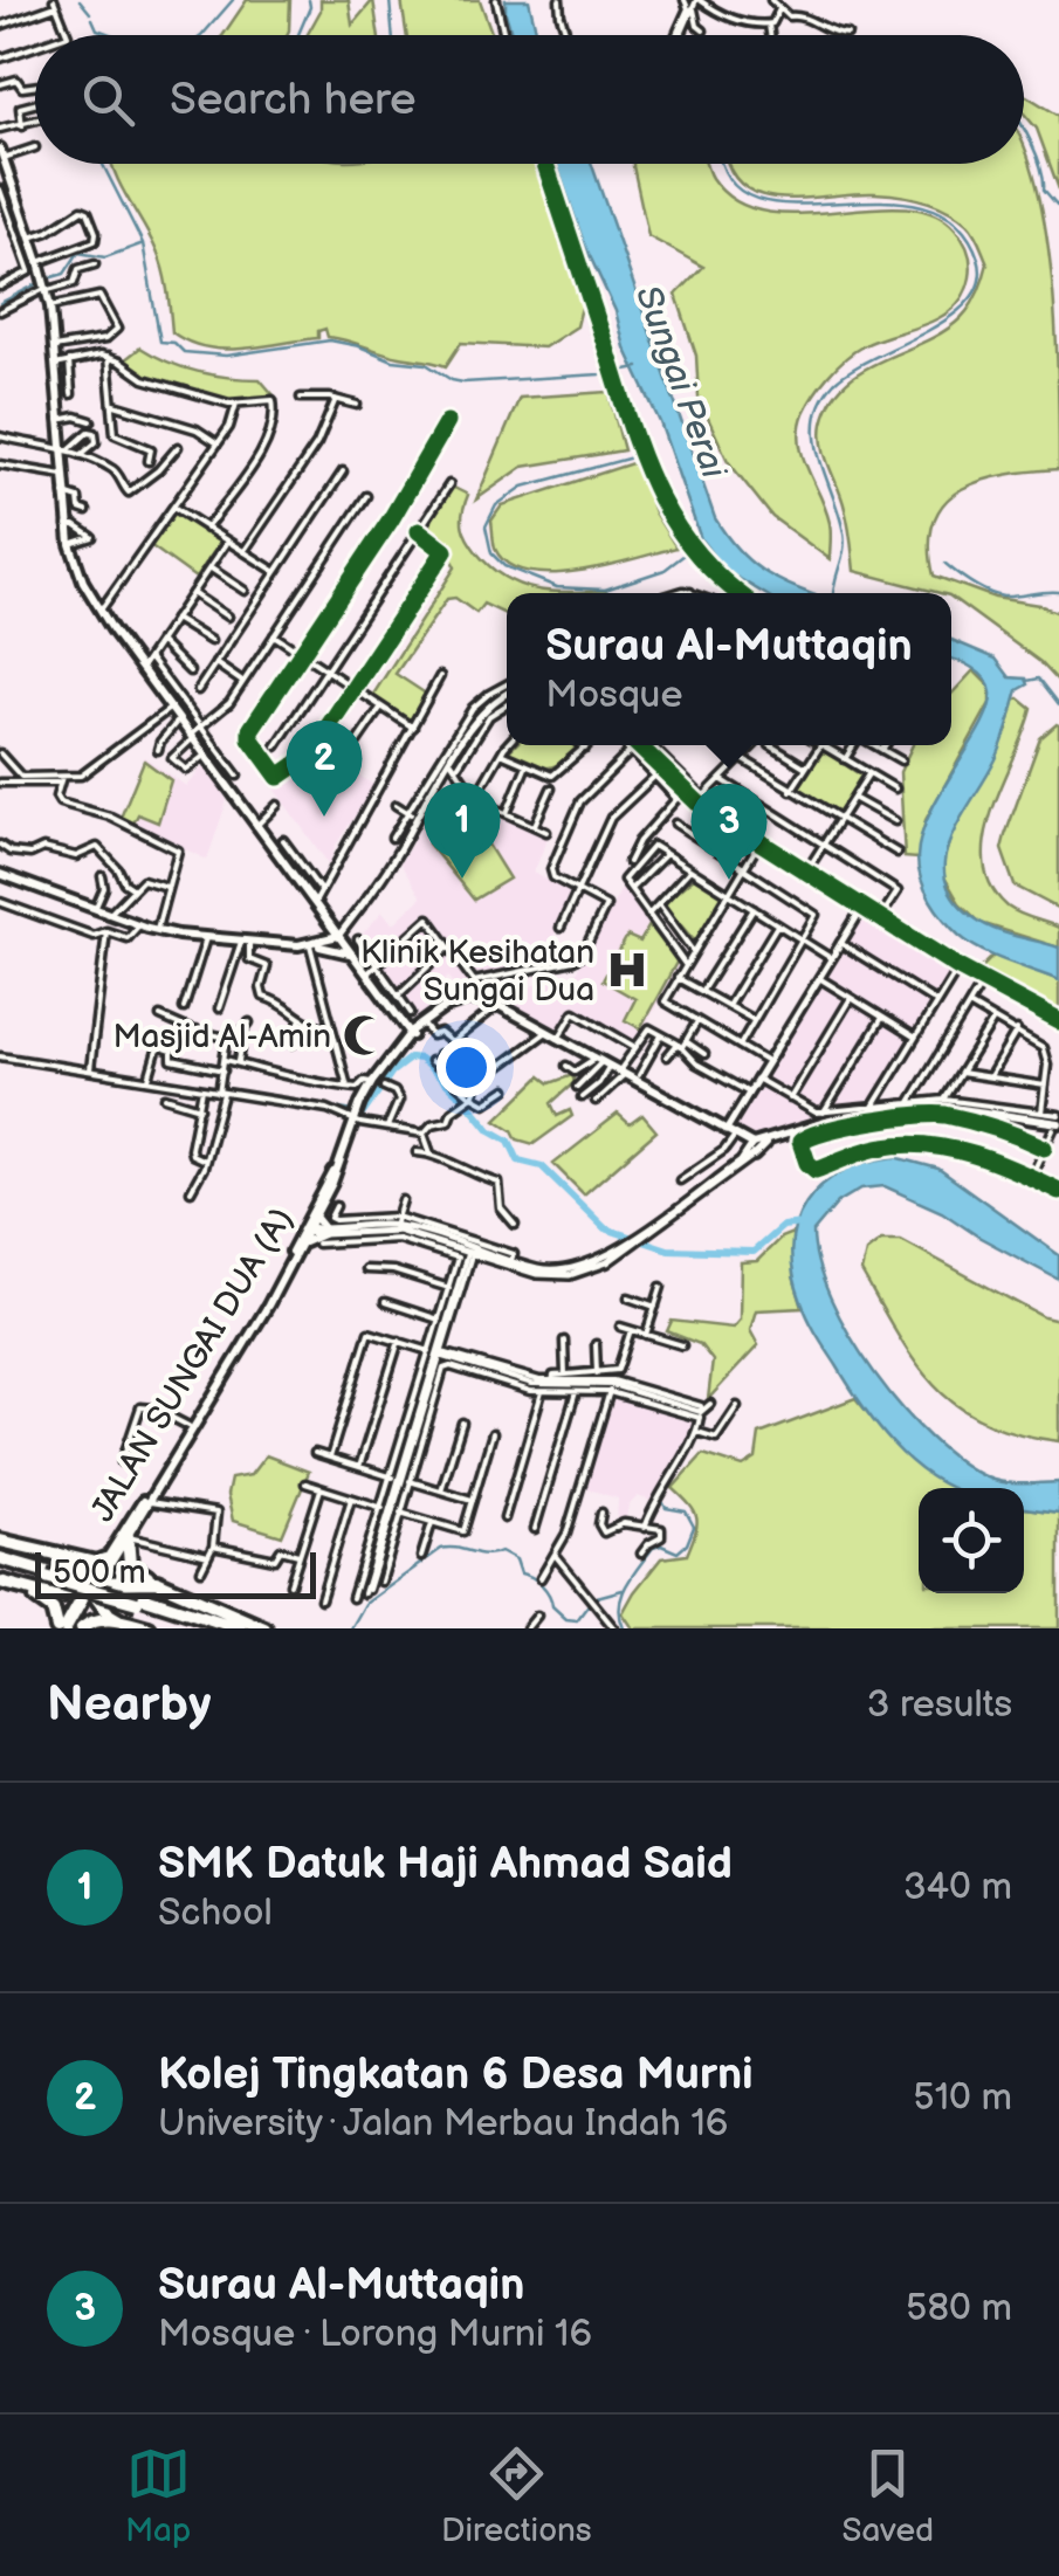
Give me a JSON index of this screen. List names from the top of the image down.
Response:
{
  "streets": {
    "main road": ["JALAN SUNGAI DUA (A)"]
  },
  "water": ["Sungai Perai"],
  "places": {
    "hospital": ["Klinik Kesihatan Sungai Dua"],
    "mosque": ["Masjid Al-Amin"]
  },
  "scale_bar": "500 m",
  "page": {
    "search": "Search here",
    "popup": ["Surau Al-Muttaqin", "Mosque"],
    "pins": ["2", "1", "3"],
    "scale": "500 m",
    "heading": ["Nearby", "3 results"],
    "list": [
      {
        "mark": "1",
        "name": "SMK Datuk Haji Ahmad Said",
        "note": "School",
        "value": "340 m"
      },
      {
        "mark": "2",
        "name": "Kolej Tingkatan 6 Desa Murni",
        "note": "University · Jalan Merbau Indah 16",
        "value": "510 m"
      },
      {
        "mark": "3",
        "name": "Surau Al-Muttaqin",
        "note": "Mosque · Lorong Murni 16",
        "value": "580 m"
      }
    ],
    "nav": ["Map", "Directions", "Saved"]
  }
}
